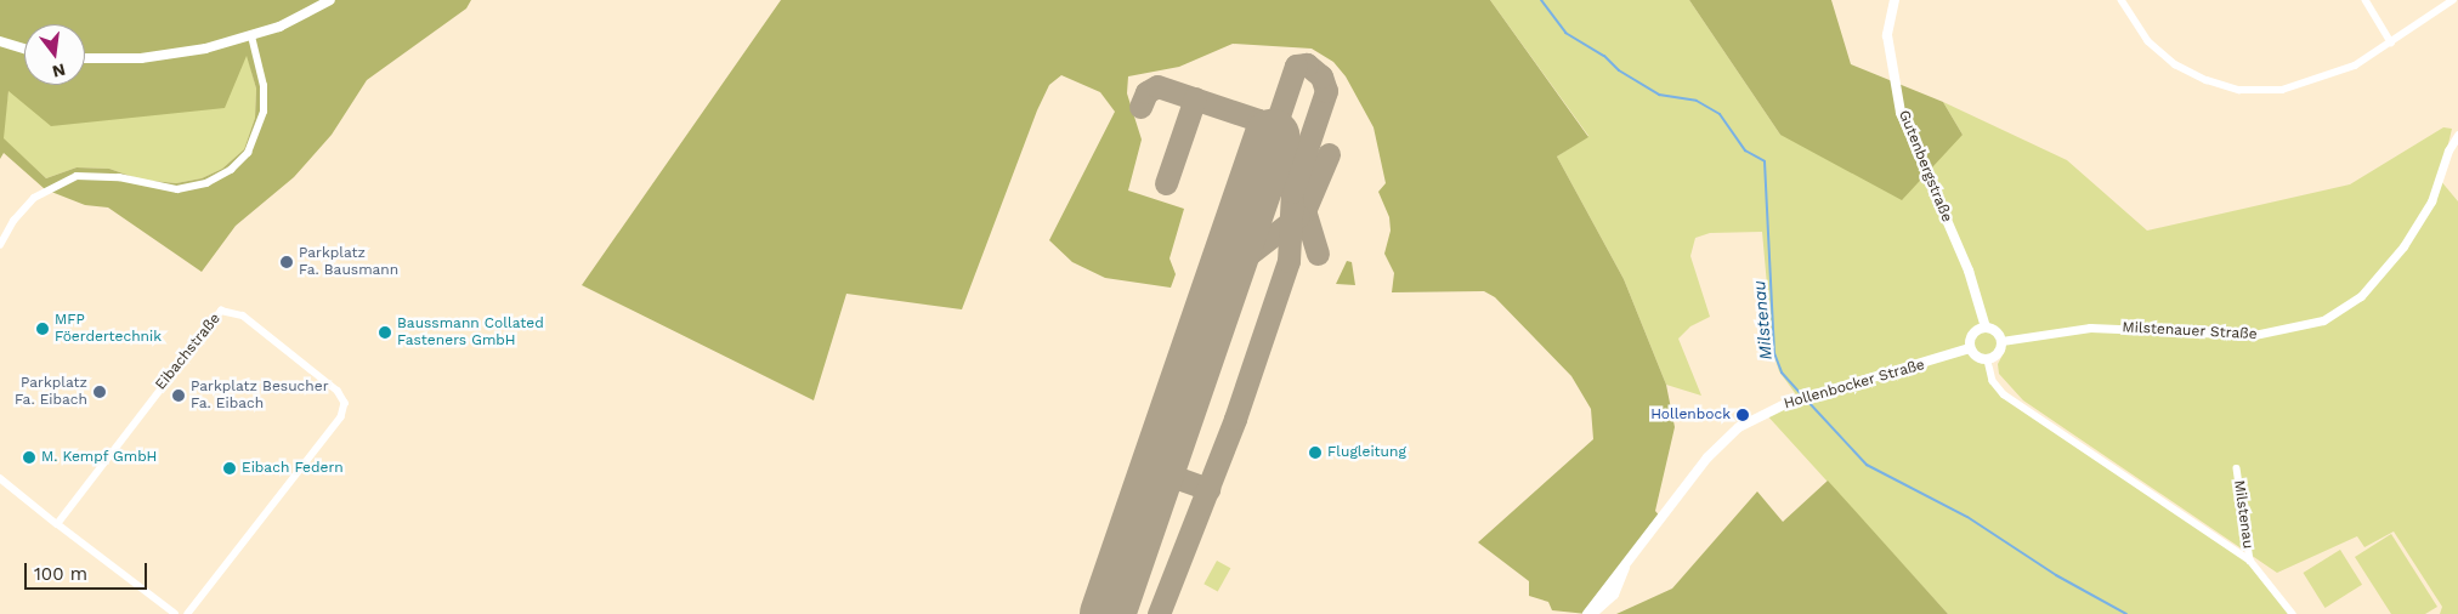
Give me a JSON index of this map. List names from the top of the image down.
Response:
{
  "streets": {
    "main road": ["Gutenbergstraße", "Hollenbocker Straße"],
    "street": ["Milstenauer Straße", "Eibachstraße", "Milstenau"]
  },
  "crossings": [
    ["Gutenbergstraße", "Milstenauer Straße"],
    ["Gutenbergstraße", "Hollenbocker Straße"],
    ["Gutenbergstraße", "Milstenau"],
    ["Milstenauer Straße", "Hollenbocker Straße"],
    ["Milstenauer Straße", "Milstenau"],
    ["Hollenbocker Straße", "Milstenau"]
  ],
  "water": ["Milstenau"],
  "places": [
    "Parkplatz Fa. Bausmann",
    "MFP Föerdertechnik",
    "Baussmann Collated Fasteners GmbH",
    "Parkplatz Fa. Eibach",
    "Parkplatz Besucher Fa. Eibach",
    "Hollenbock",
    "Flugleitung",
    "M. Kempf GmbH",
    "Eibach Federn"
  ],
  "scale_bar": "100 m",
  "north": "bottom"
}
